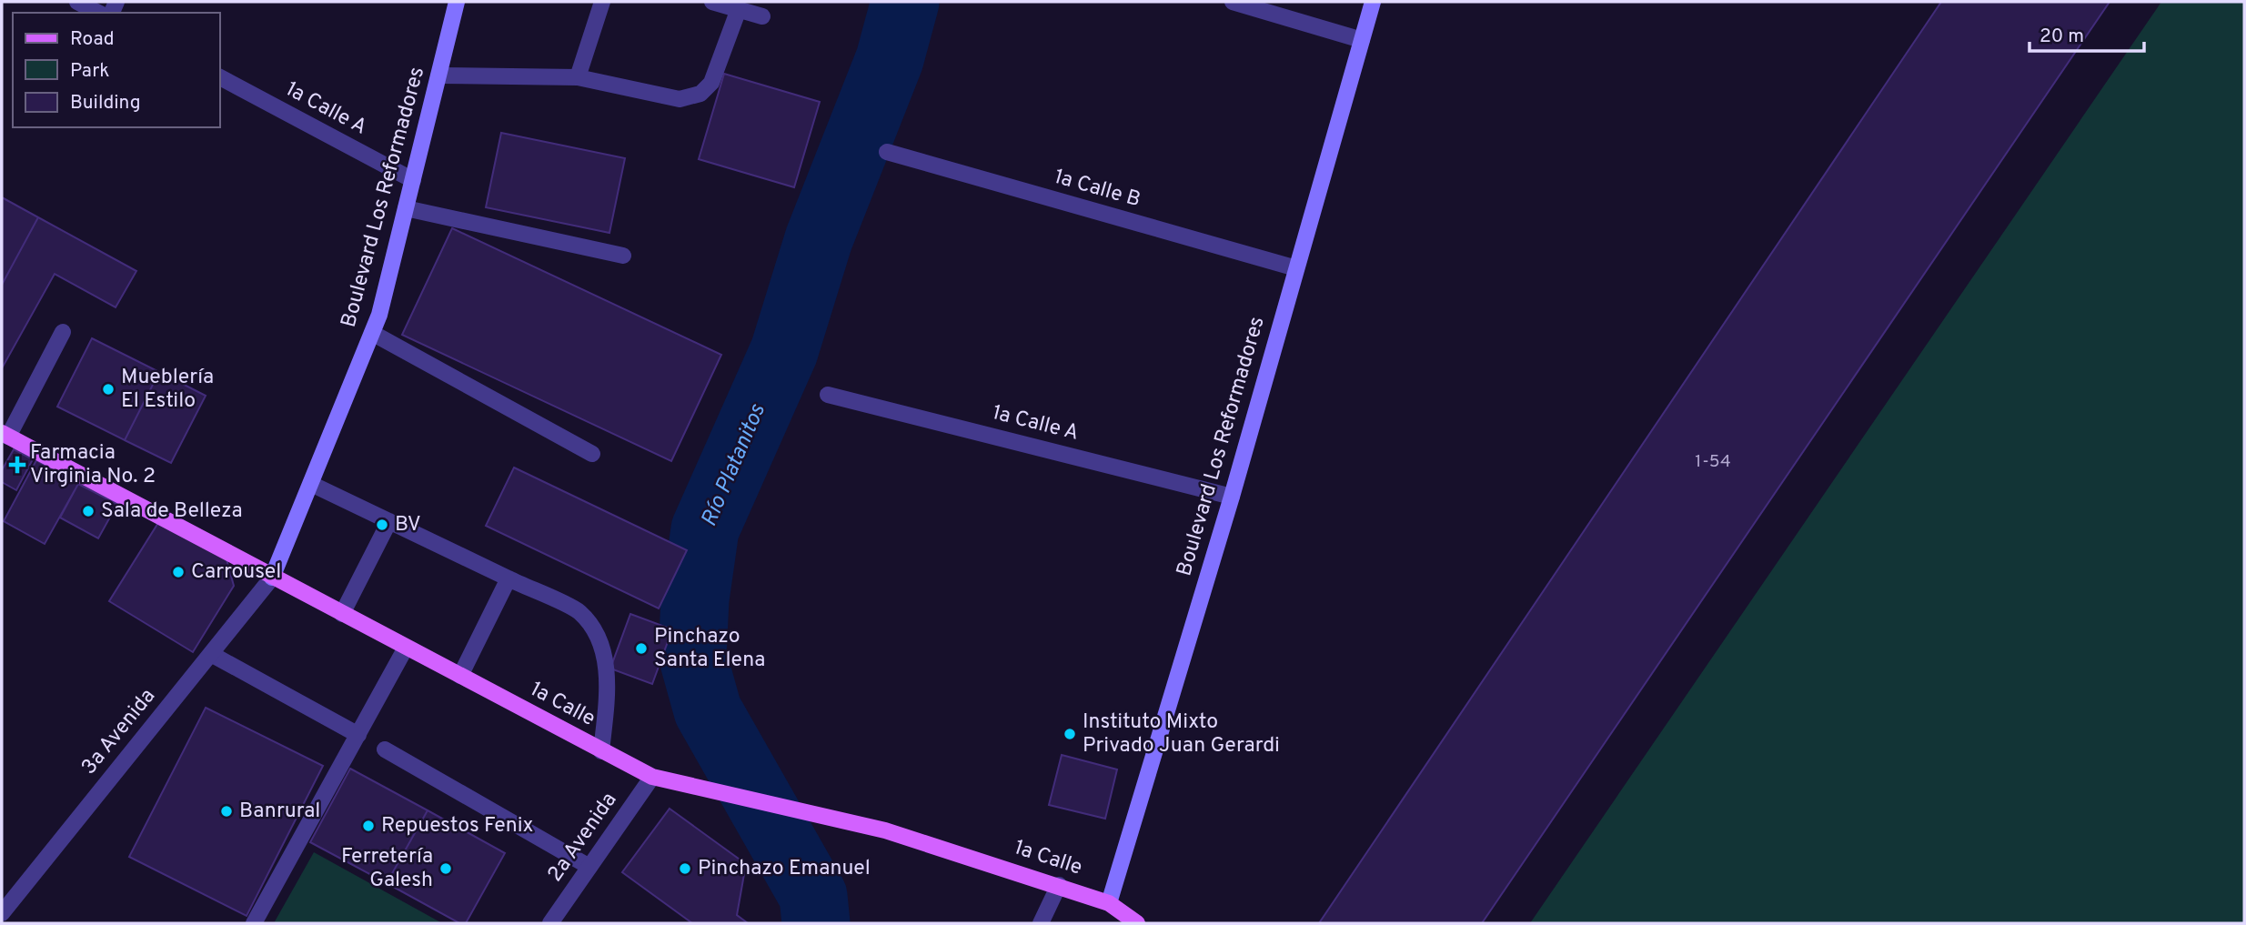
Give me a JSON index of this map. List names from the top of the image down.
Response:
{
  "streets": {
    "main road": ["Boulevard Los Reformadores", "1a Calle"],
    "street": [
      "1a Calle A",
      "1a Calle B",
      "3a Avenida",
      "2a Avenida"
    ]
  },
  "crossings": [
    ["1a Calle A", "Boulevard Los Reformadores"],
    ["1a Calle B", "Boulevard Los Reformadores"],
    ["Boulevard Los Reformadores", "1a Calle"],
    ["Boulevard Los Reformadores", "3a Avenida"],
    ["1a Calle", "3a Avenida"],
    ["1a Calle", "2a Avenida"]
  ],
  "water": ["Río Platanitos"],
  "places": {
    "other": [
      "Mueblería El Estilo",
      "Sala de Belleza",
      "BV",
      "Carrousel",
      "Pinchazo Santa Elena",
      "Instituto Mixto Privado Juan Gerardi",
      "Banrural",
      "Repuestos Fenix",
      "Ferretería Galesh",
      "Pinchazo Emanuel"
    ],
    "health": ["Farmacia Virginia No. 2"]
  },
  "house_numbers": ["1-54"],
  "legend": ["Road", "Park", "Building"],
  "scale_bar": "20 m"
}
